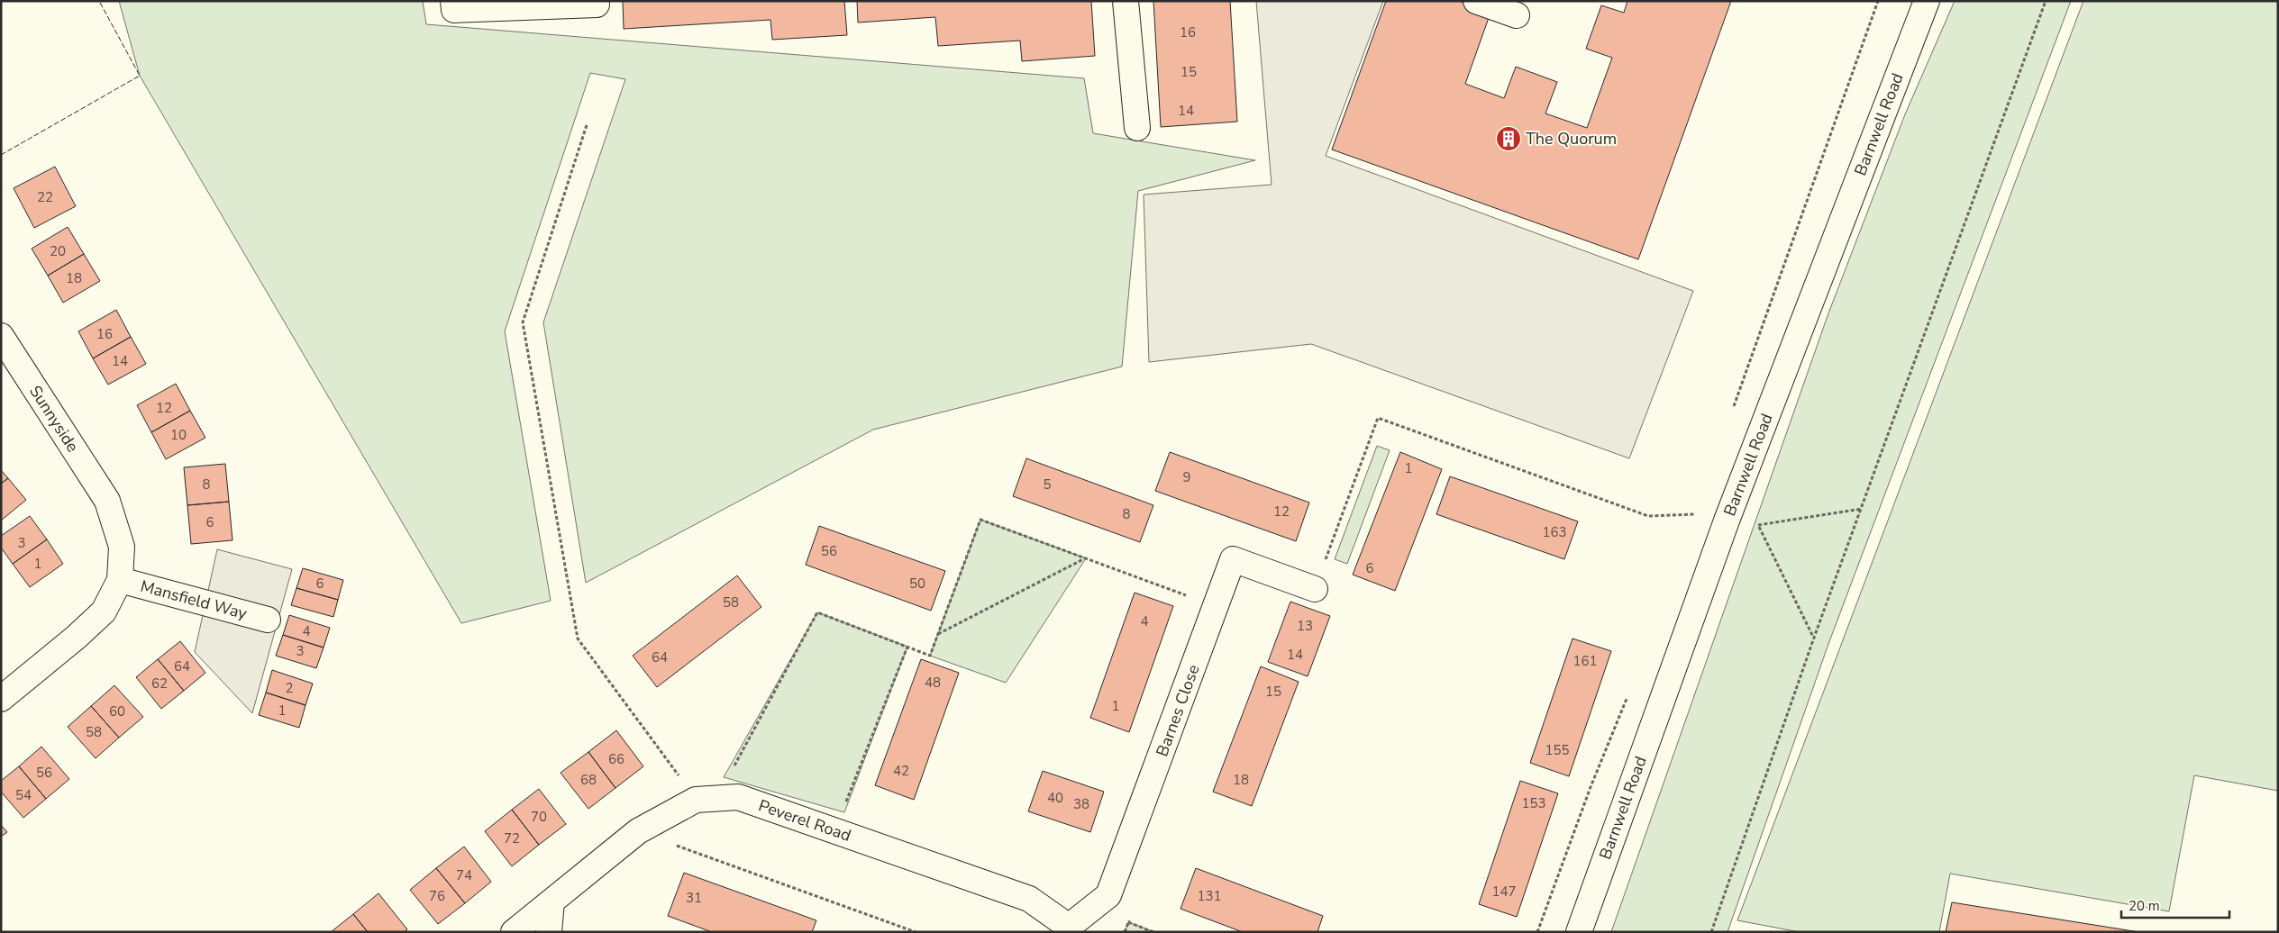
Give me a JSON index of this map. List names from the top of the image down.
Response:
{
  "streets": {
    "street": [
      "Barnwell Road",
      "Sunnyside",
      "Mansfield Way",
      "Barnes Close",
      "Peverel Road"
    ]
  },
  "crossings": [
    ["Sunnyside", "Mansfield Way"],
    ["Barnes Close", "Peverel Road"]
  ],
  "places": {
    "building": ["The Quorum"]
  },
  "house_numbers": [
    "16",
    "15",
    "14",
    "22",
    "20",
    "18",
    "16",
    "14",
    "12",
    "10",
    "1",
    "9",
    "8",
    "5",
    "12",
    "8",
    "6",
    "163",
    "3",
    "56",
    "1",
    "6",
    "6",
    "50",
    "58",
    "4",
    "13",
    "4",
    "3",
    "14",
    "64",
    "161",
    "64",
    "48",
    "62",
    "2",
    "15",
    "1",
    "1",
    "60",
    "58",
    "155",
    "66",
    "42",
    "56",
    "68",
    "18",
    "54",
    "40",
    "153",
    "38",
    "70",
    "72",
    "74",
    "147",
    "76",
    "131",
    "31"
  ],
  "scale_bar": "20 m"
}
